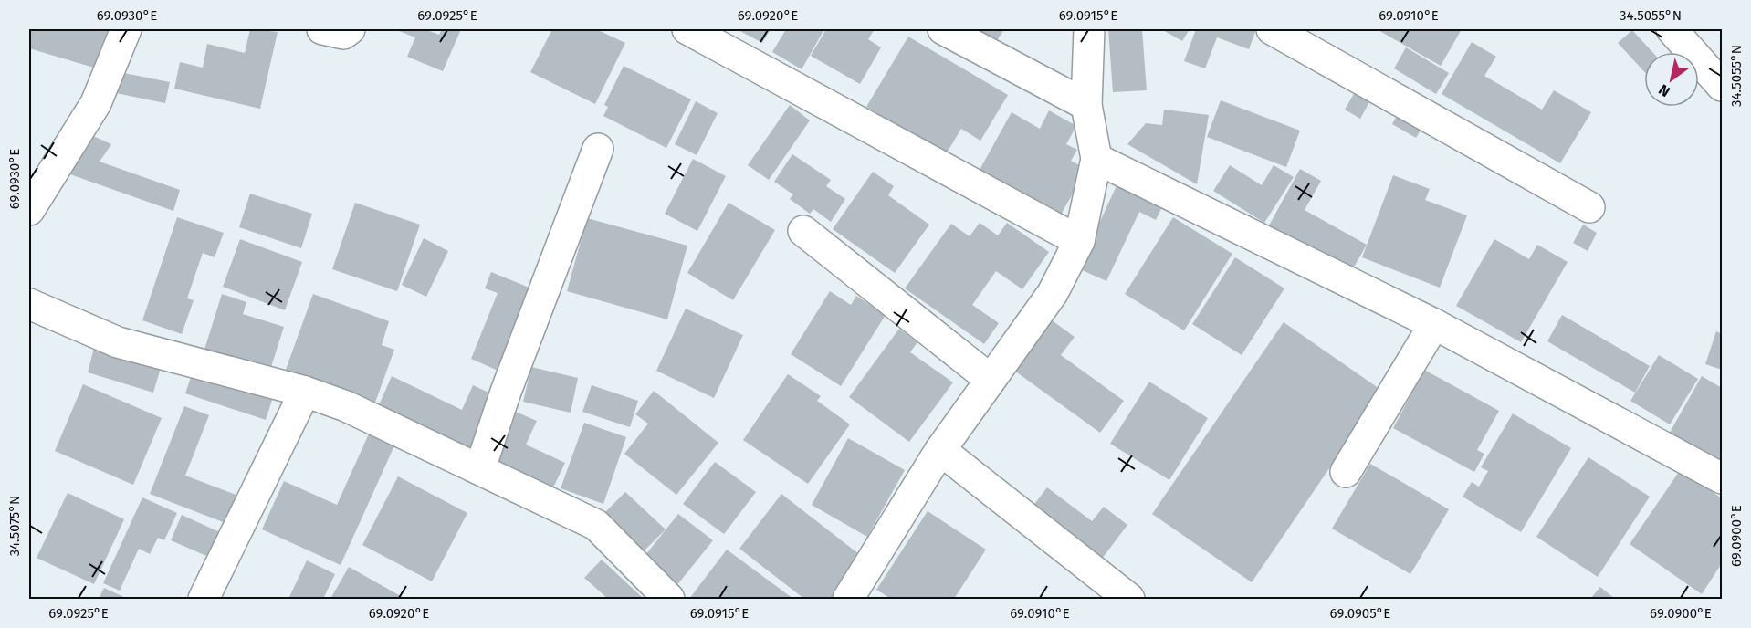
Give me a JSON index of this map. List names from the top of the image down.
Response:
{
  "north": "bottom left",
  "coordinates": [
    "69.0930°E",
    "69.0925°E",
    "69.0920°E",
    "69.0915°E",
    "69.0910°E",
    "34.5055°N",
    "34.5075°N",
    "69.0900°E",
    "69.0905°E"
  ]
}
